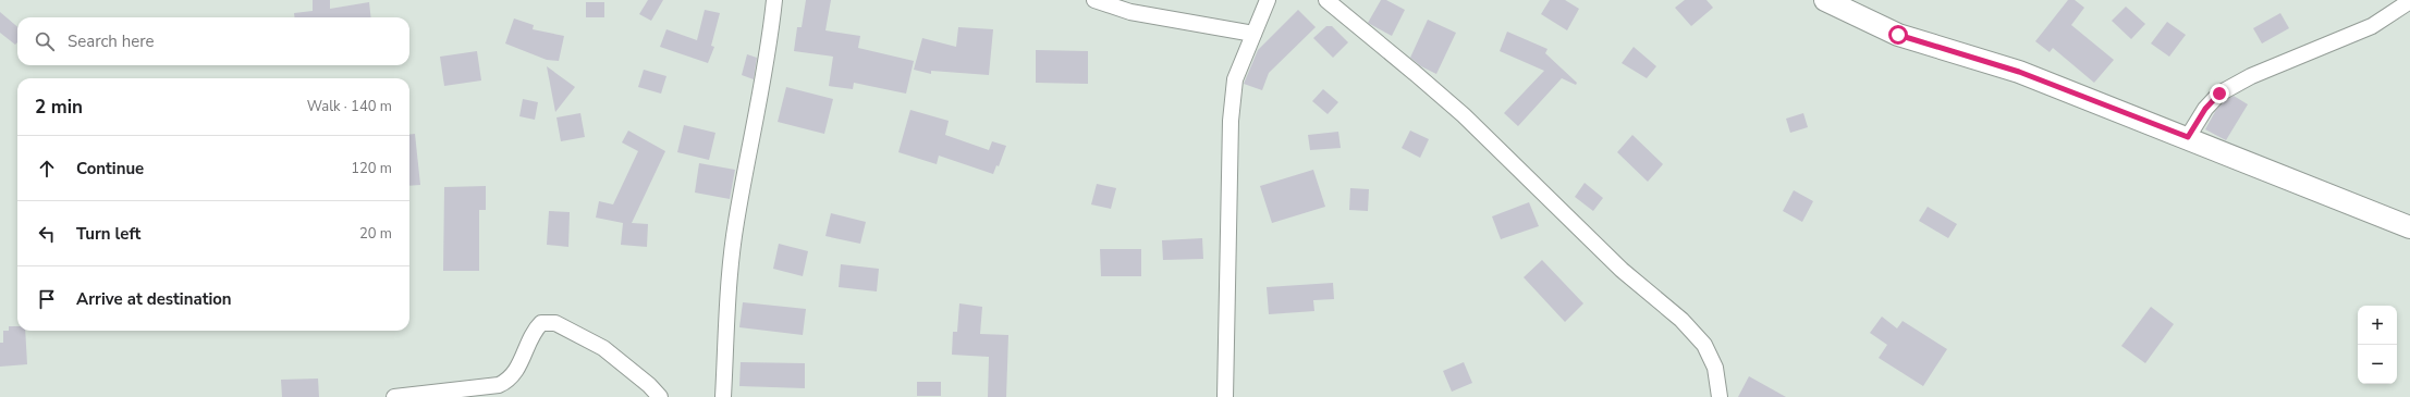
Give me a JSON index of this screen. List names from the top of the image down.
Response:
{
  "page": {
    "search": "Search here",
    "heading": ["2 min", "Walk · 140 m"],
    "list": [
      ["Continue", "120 m"],
      ["Turn left", "20 m"],
      "Arrive at destination"
    ],
    "map_buttons": ["+", "−"]
  }
}
